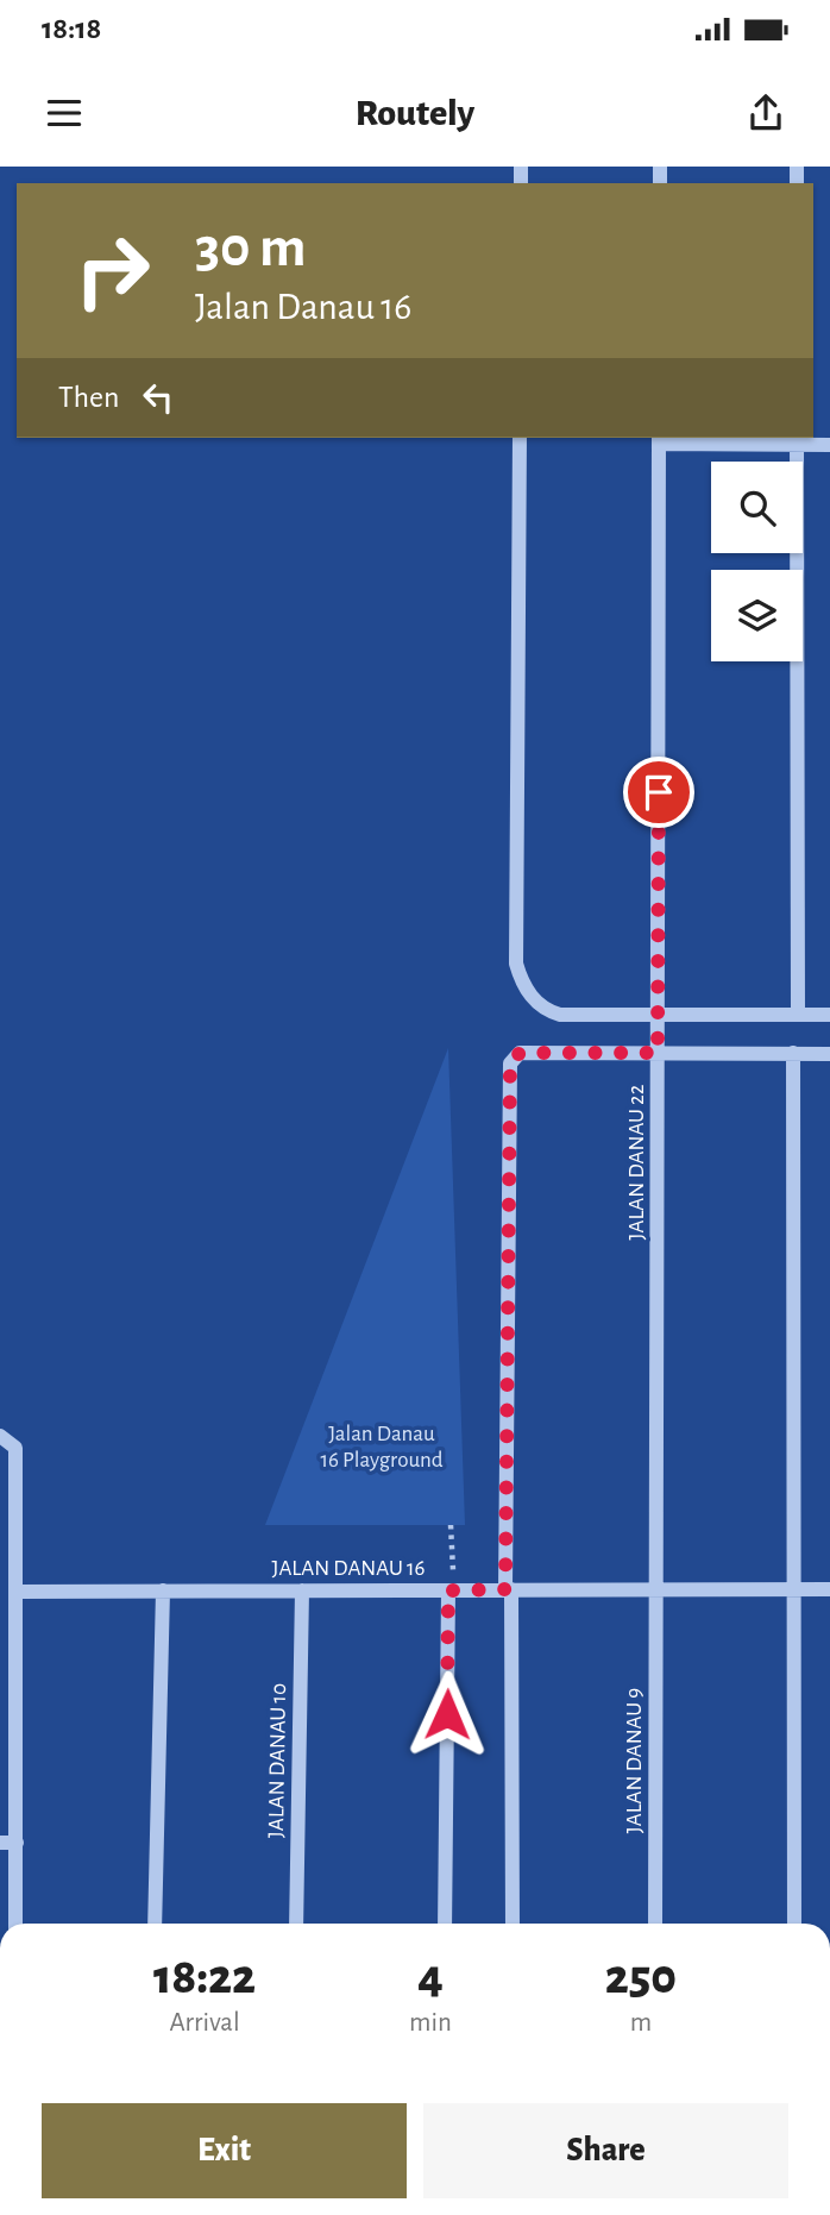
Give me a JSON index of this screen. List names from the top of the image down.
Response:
{
  "streets": {
    "street": [
      "JALAN DANAU 22",
      "JALAN DANAU 16",
      "JALAN DANAU 10",
      "JALAN DANAU 9"
    ]
  },
  "crossings": [
    ["JALAN DANAU 22", "JALAN DANAU 16"],
    ["JALAN DANAU 22", "JALAN DANAU 9"],
    ["JALAN DANAU 16", "JALAN DANAU 10"],
    ["JALAN DANAU 16", "JALAN DANAU 9"]
  ],
  "parks": ["Jalan Danau 16 Playground"],
  "page": {
    "status": "18:18",
    "header": "Routely",
    "turn": ["30 m", "Jalan Danau 16"],
    "then": "Then",
    "eta": [
      "18:22",
      "Arrival",
      "4",
      "min",
      "250",
      "m"
    ],
    "buttons": ["Exit", "Share"]
  }
}
